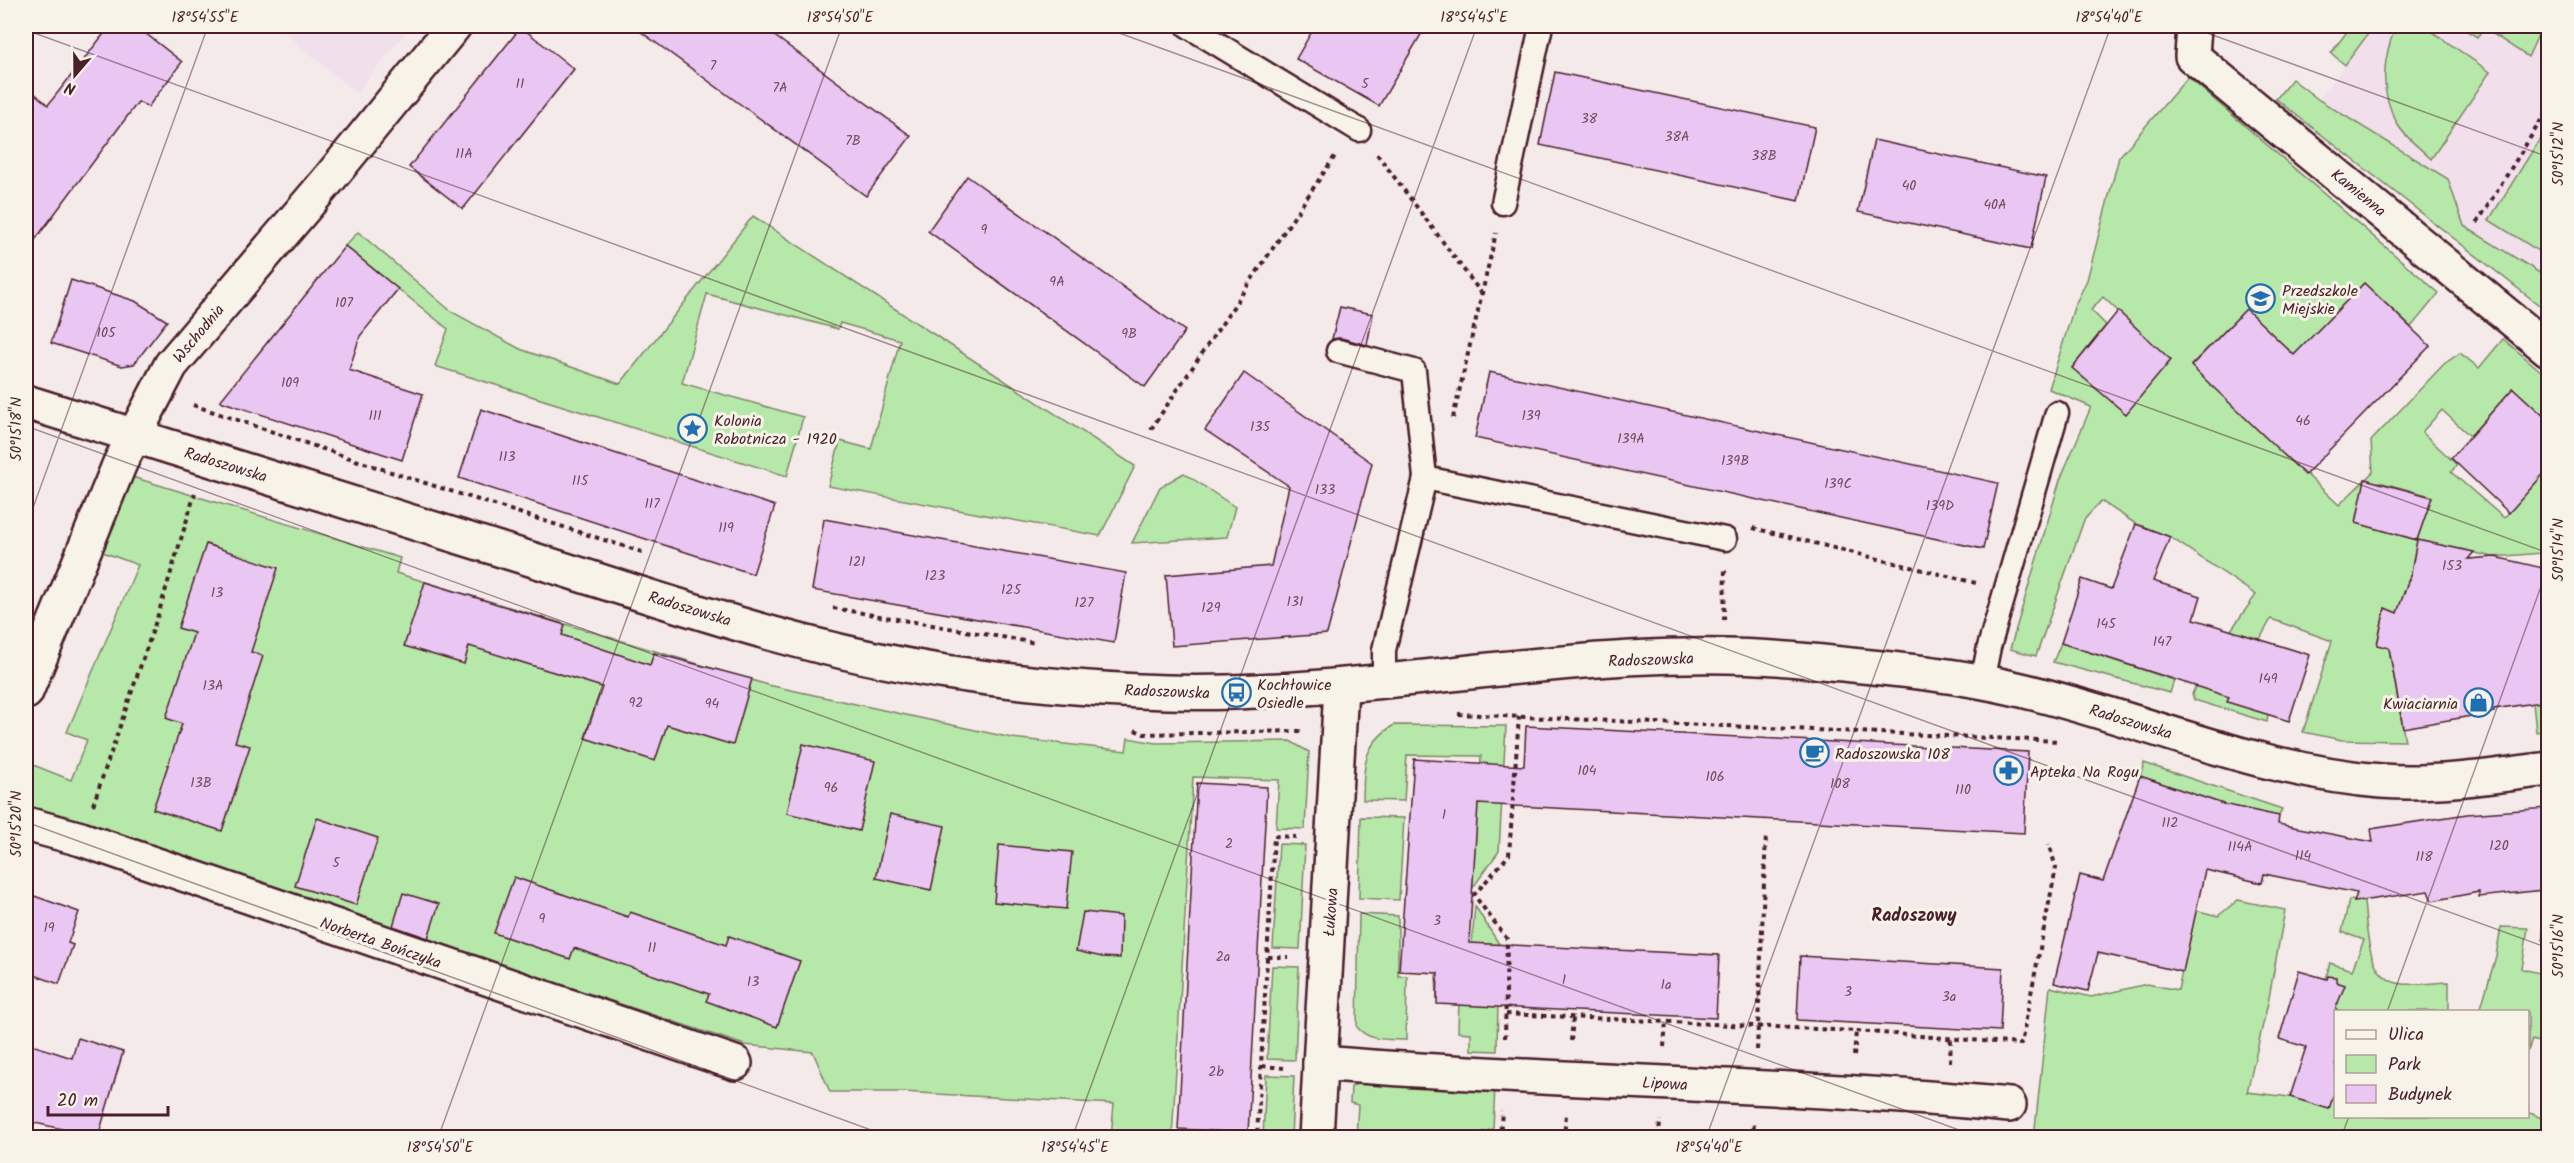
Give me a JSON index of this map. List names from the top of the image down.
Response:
{
  "streets": {
    "street": [
      "Kamienna",
      "Wschodnia",
      "Radoszowska",
      "Łukowa",
      "Norberta Bończyka",
      "Lipowa"
    ]
  },
  "crossings": [
    ["Wschodnia", "Radoszowska"],
    ["Radoszowska", "Łukowa"],
    ["Łukowa", "Lipowa"]
  ],
  "districts": ["Radoszowy"],
  "places": {
    "school or university": ["Przedszkole Miejskie"],
    "place": ["Kolonia Robotnicza - 1920"],
    "bus stop": ["Kochłowice Osiedle"],
    "shop": ["Kwiaciarnia"],
    "cafe": ["Radoszowska 108"],
    "pharmacy": ["Apteka Na Rogu"]
  },
  "house_numbers": [
    "7",
    "11",
    "5",
    "7A",
    "38",
    "38A",
    "7B",
    "11A",
    "38B",
    "40",
    "40A",
    "9",
    "9A",
    "107",
    "105",
    "9B",
    "109",
    "111",
    "139",
    "46",
    "135",
    "139A",
    "113",
    "139B",
    "115",
    "139C",
    "133",
    "117",
    "139D",
    "119",
    "121",
    "153",
    "123",
    "125",
    "13",
    "131",
    "127",
    "129",
    "145",
    "147",
    "149",
    "13A",
    "92",
    "94",
    "104",
    "106",
    "13B",
    "108",
    "96",
    "110",
    "1",
    "112",
    "2",
    "120",
    "114A",
    "114",
    "118",
    "5",
    "9",
    "3",
    "19",
    "11",
    "2a",
    "1",
    "13",
    "1a",
    "3",
    "3a",
    "2b"
  ],
  "legend": ["Ulica", "Park", "Budynek"],
  "scale_bar": "20 m",
  "north": "bottom",
  "coordinates": [
    "18°54'55\"E",
    "18°54'50\"E",
    "18°54'45\"E",
    "18°54'40\"E",
    "50°15'12\"N",
    "50°15'18\"N",
    "50°15'14\"N",
    "50°15'20\"N",
    "50°15'16\"N"
  ]
}
